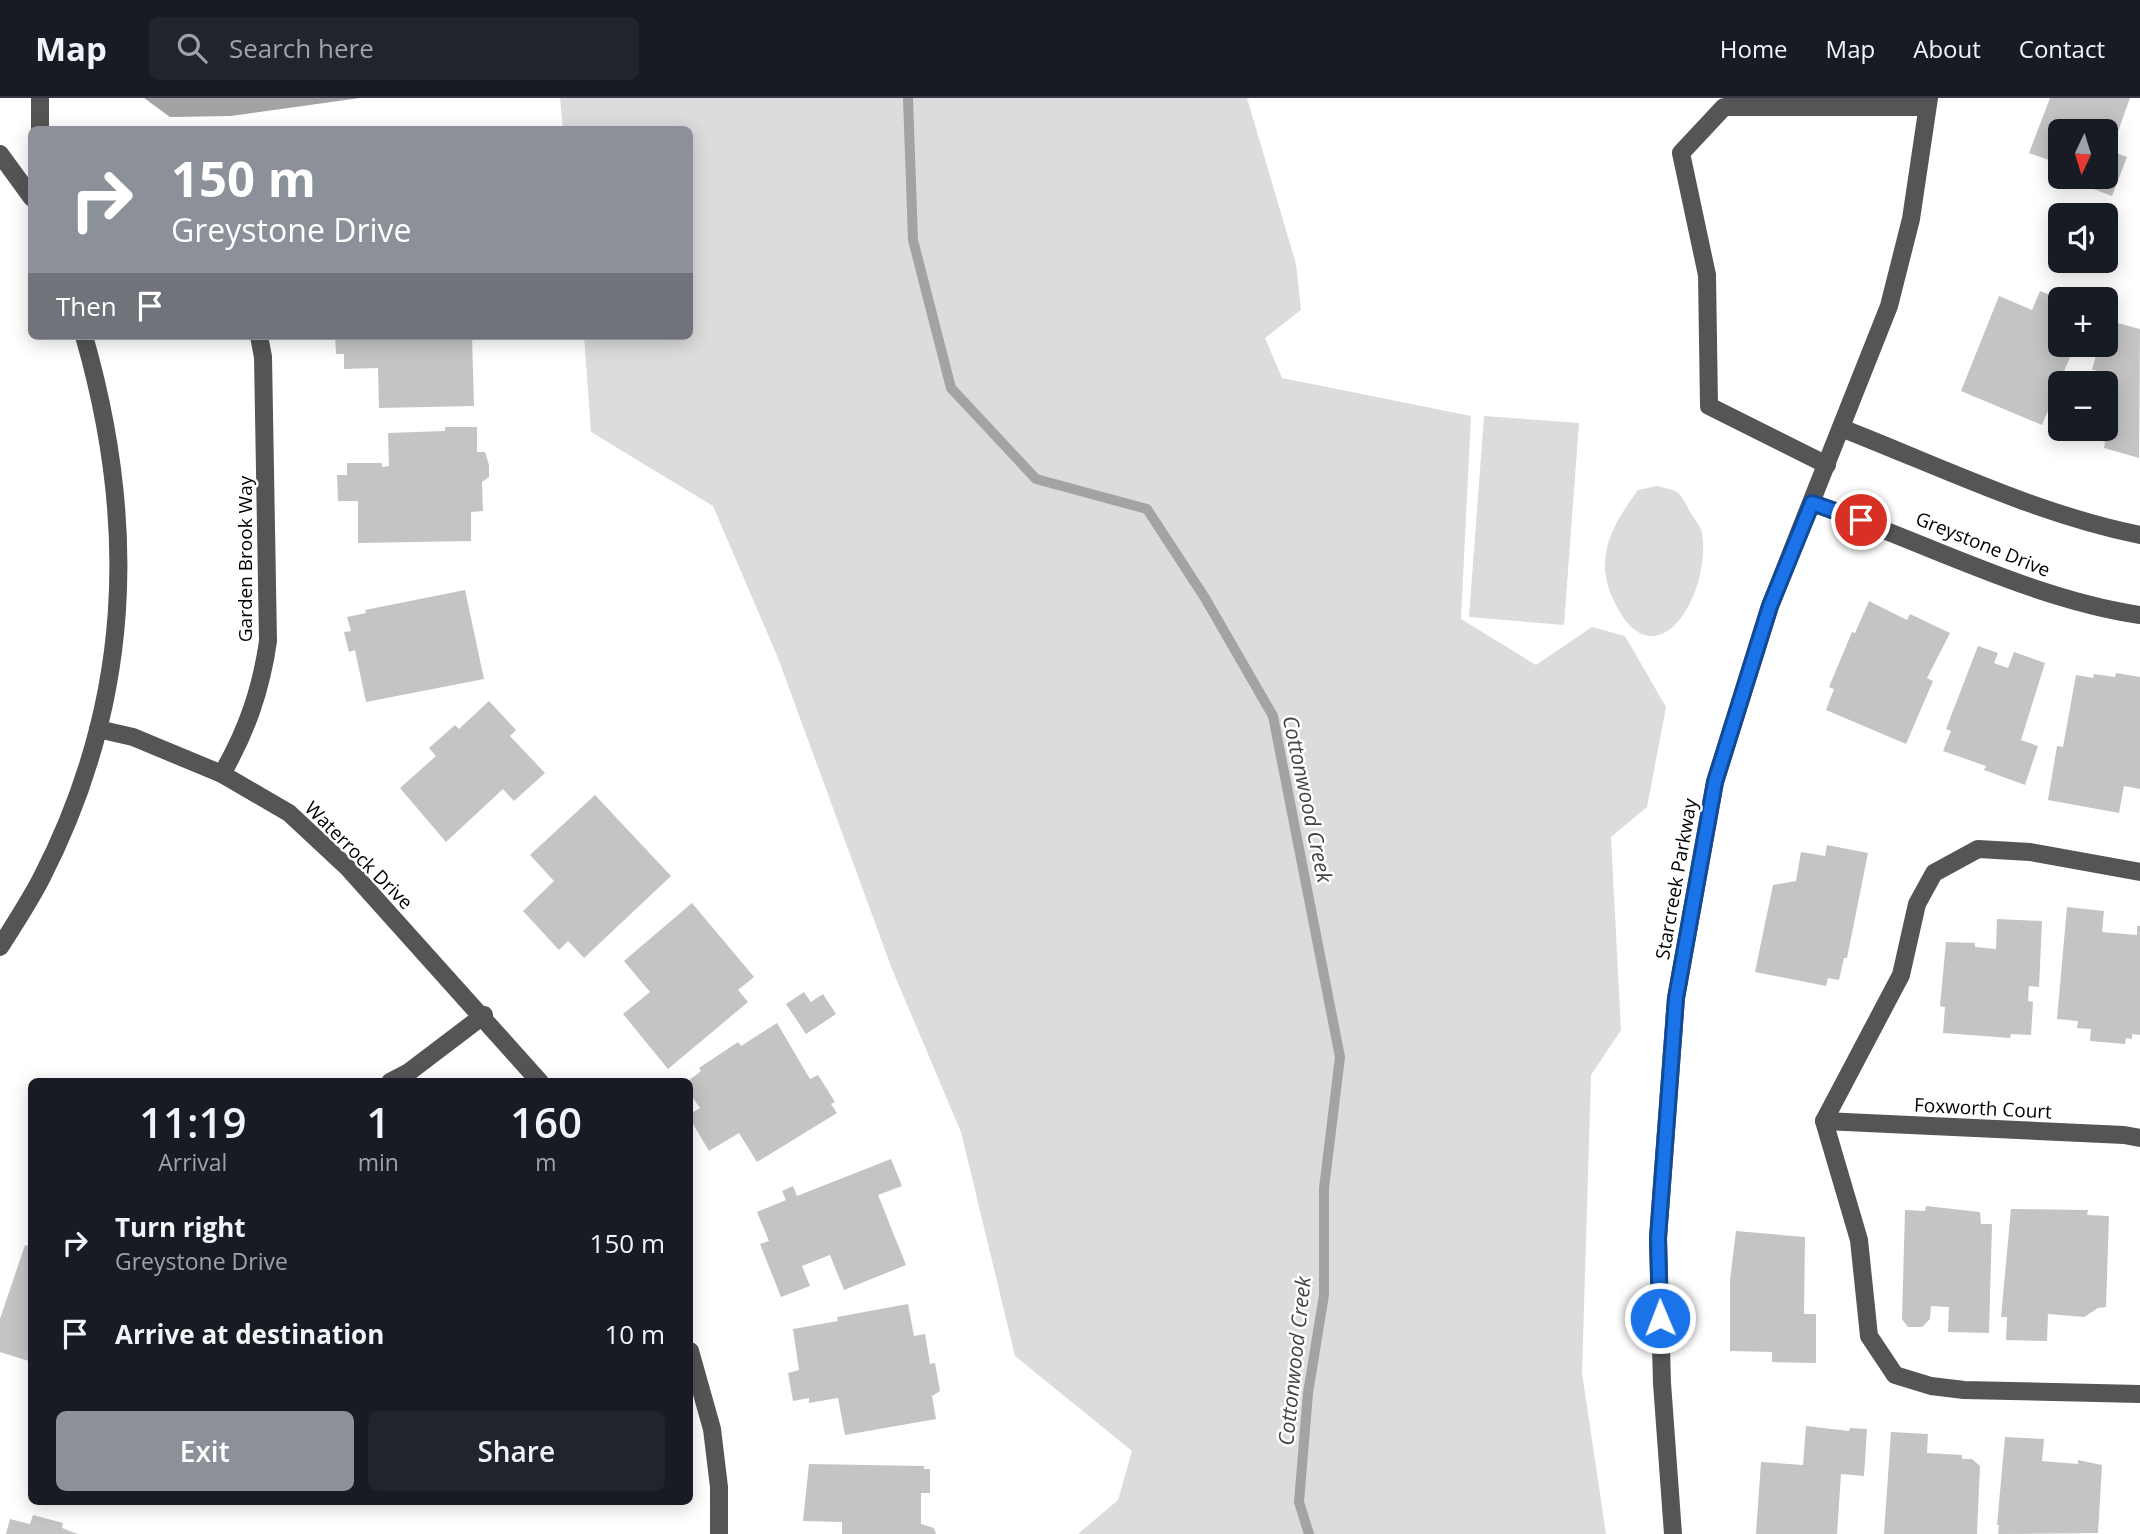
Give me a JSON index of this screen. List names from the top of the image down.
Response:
{
  "streets": {
    "street": [
      "Greystone Drive",
      "Garden Brook Way",
      "Waterrock Drive",
      "Starcreek Parkway",
      "Foxworth Court"
    ]
  },
  "crossings": [
    ["Greystone Drive", "Starcreek Parkway"],
    ["Garden Brook Way", "Waterrock Drive"]
  ],
  "water": ["Cottonwood Creek"],
  "north": "bottom",
  "page": {
    "header": "Map",
    "search": "Search here",
    "nav": [
      "Home",
      "Map",
      "About",
      "Contact"
    ],
    "map_buttons": ["+", "−"],
    "turn": ["150 m", "Greystone Drive"],
    "then": "Then",
    "eta": [
      "11:19",
      "Arrival",
      "1",
      "min",
      "160",
      "m"
    ],
    "list": [
      {
        "name": "Turn right",
        "note": "Greystone Drive",
        "value": "150 m"
      },
      {
        "name": "Arrive at destination",
        "value": "10 m"
      }
    ],
    "buttons": ["Exit", "Share"]
  }
}
